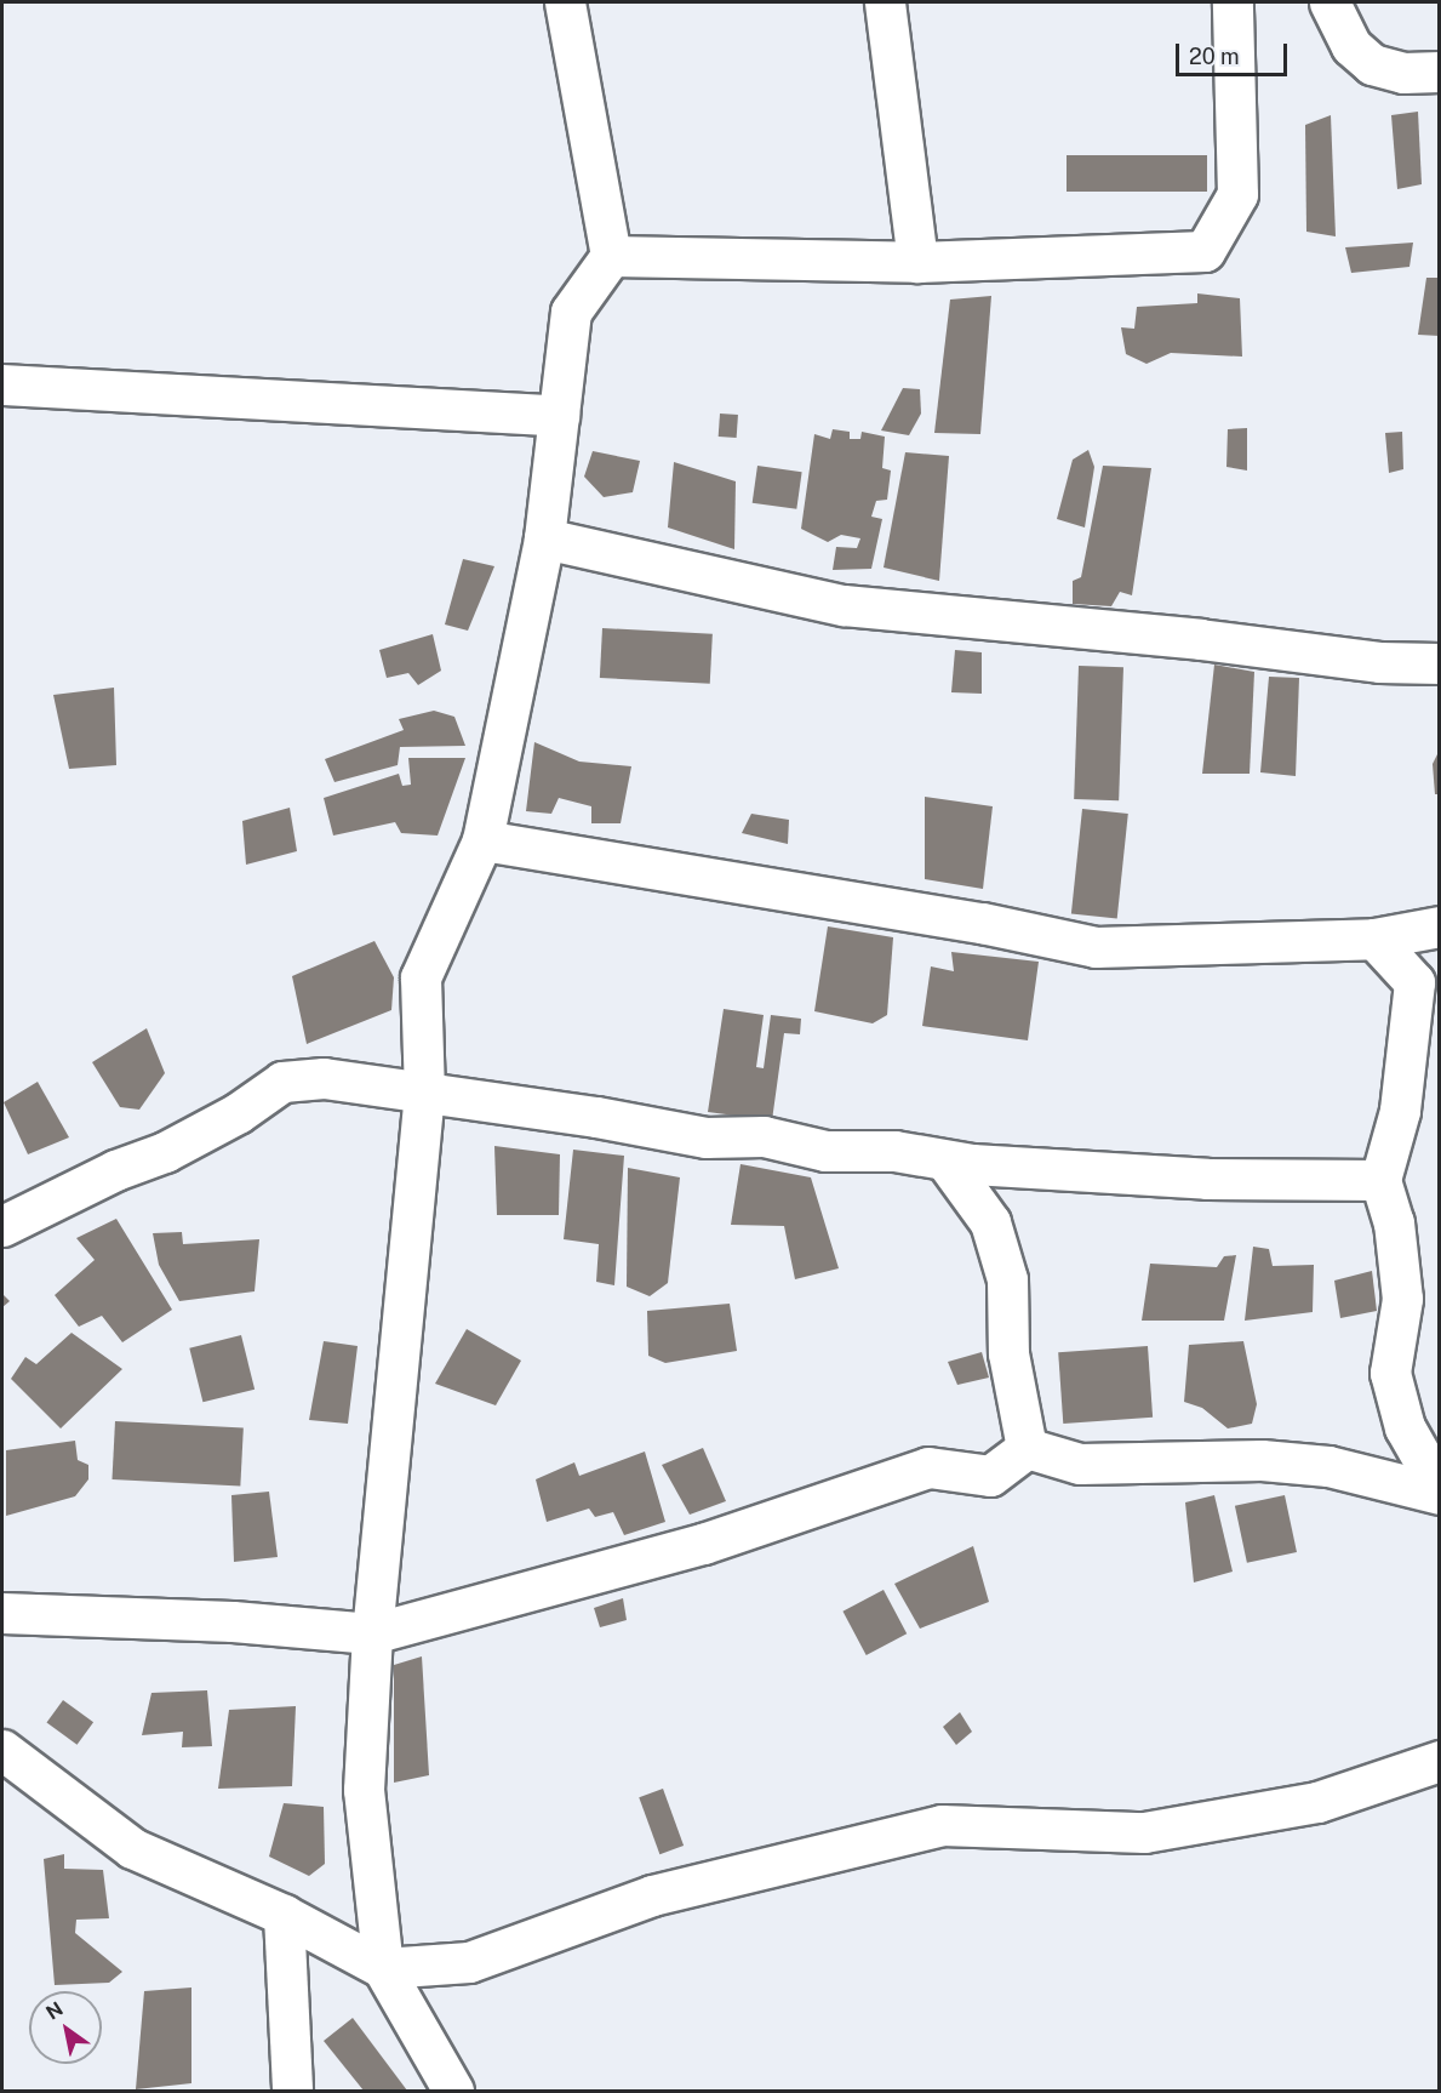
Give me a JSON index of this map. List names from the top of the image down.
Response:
{
  "scale_bar": "20 m",
  "north": "top left"
}
